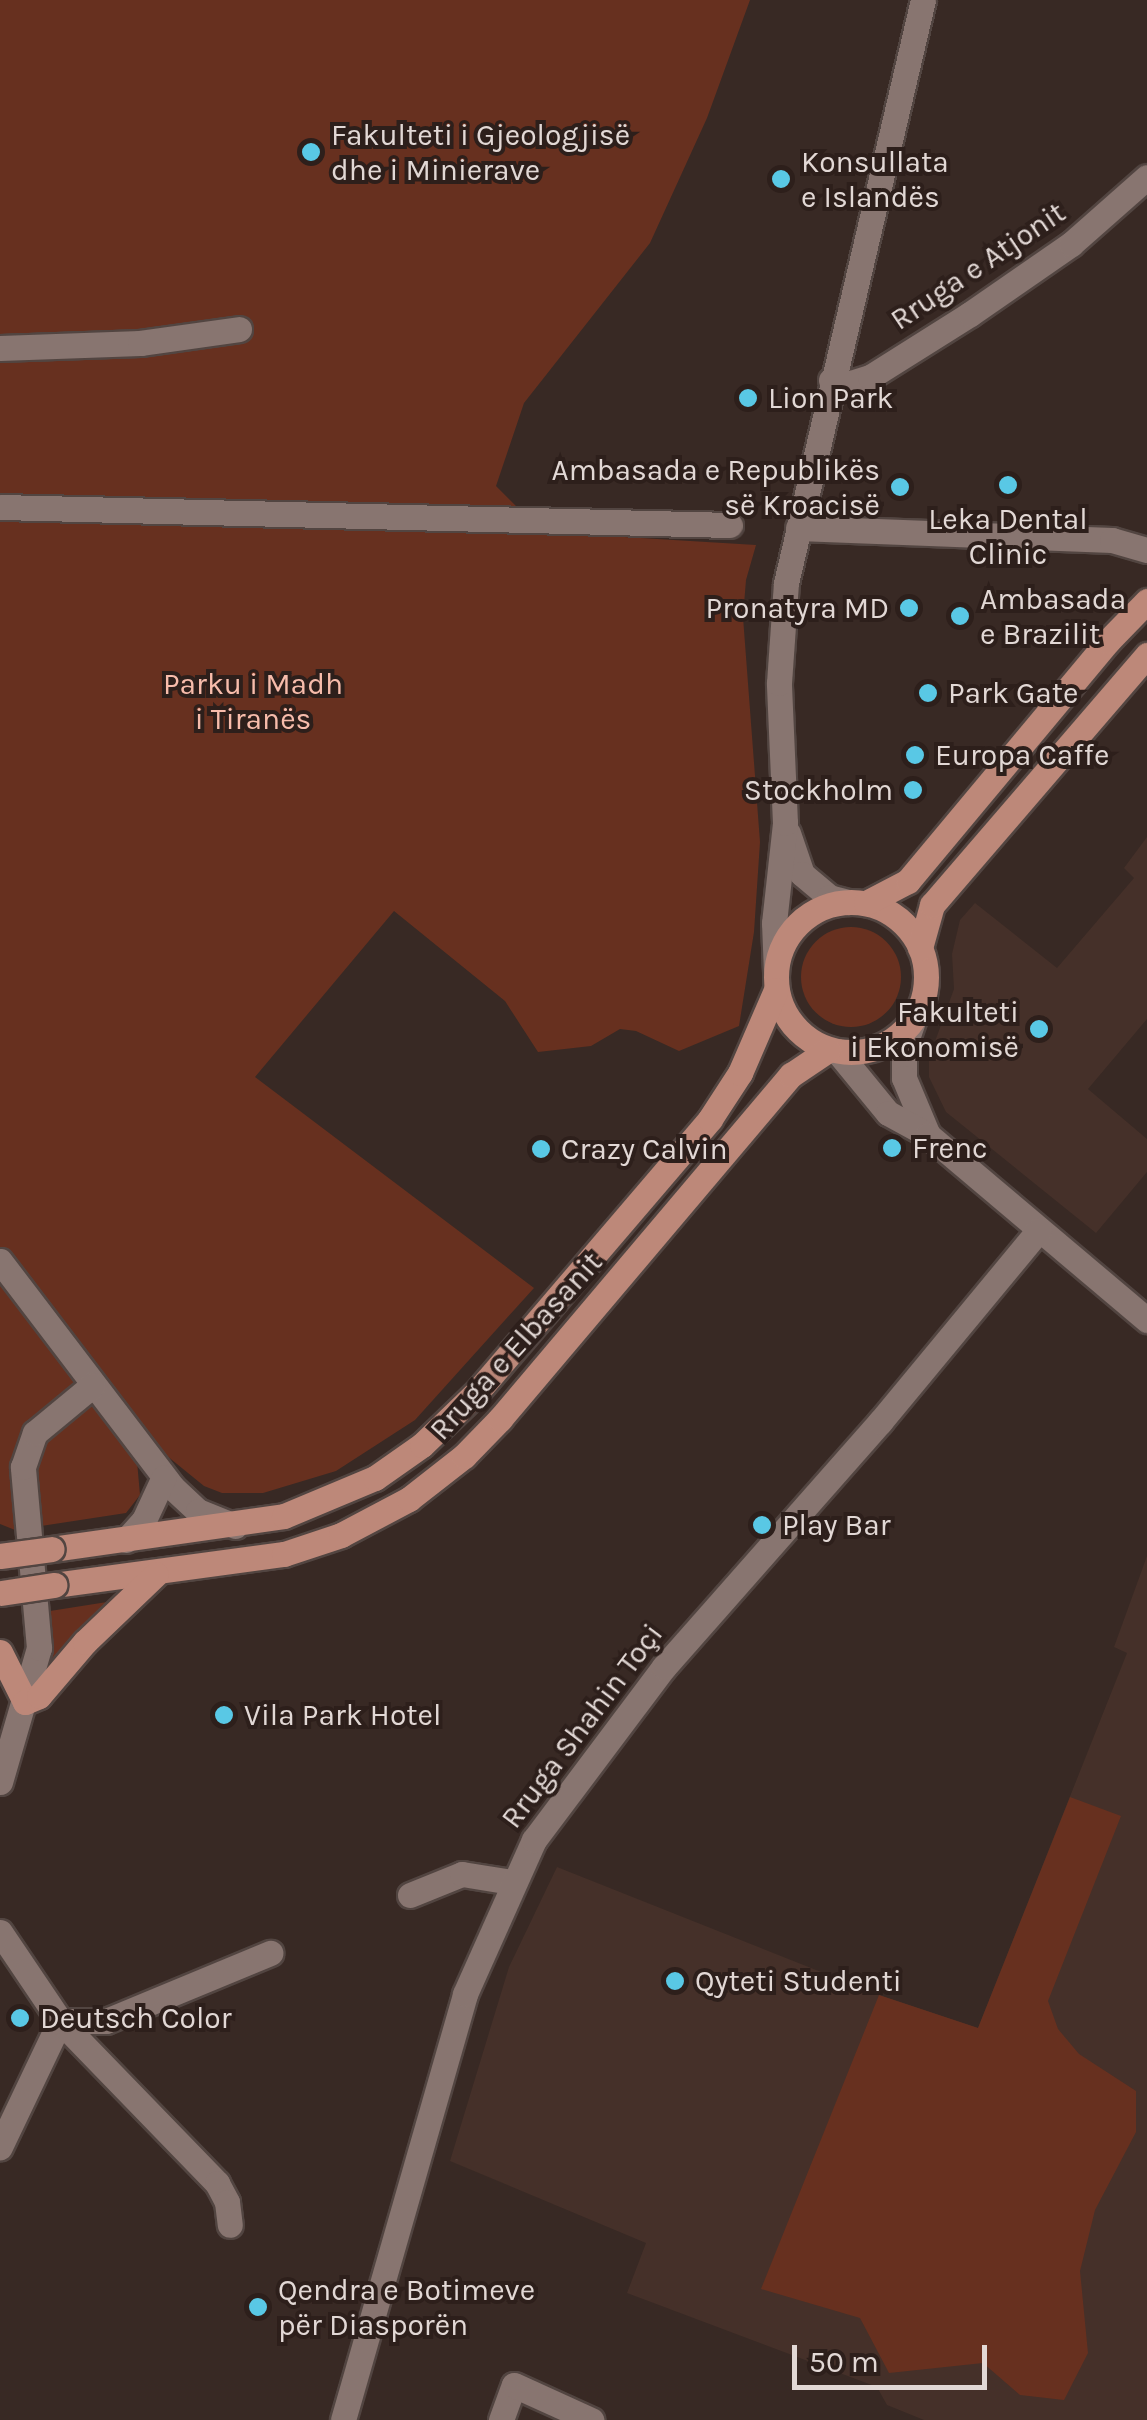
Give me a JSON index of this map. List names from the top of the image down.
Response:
{
  "streets": {
    "main road": ["Rruga e Elbasanit"],
    "street": ["Rruga e Atjonit", "Rruga Shahin Toçi"]
  },
  "parks": ["Parku i Madh i Tiranës"],
  "places": [
    "Fakulteti i Gjeologjisë dhe i Minierave",
    "Konsullata e Islandës",
    "Lion Park",
    "Leka Dental Clinic",
    "Ambasada e Republikës së Kroacisë",
    "Pronatyra MD",
    "Ambasada e Brazilit",
    "Park Gate",
    "Europa Caffe",
    "Stockholm",
    "Fakulteti i Ekonomisë",
    "Frenc",
    "Crazy Calvin",
    "Play Bar",
    "Vila Park Hotel",
    "Qyteti Studenti",
    "Deutsch Color",
    "Qendra e Botimeve për Diasporën"
  ],
  "scale_bar": "50 m"
}
